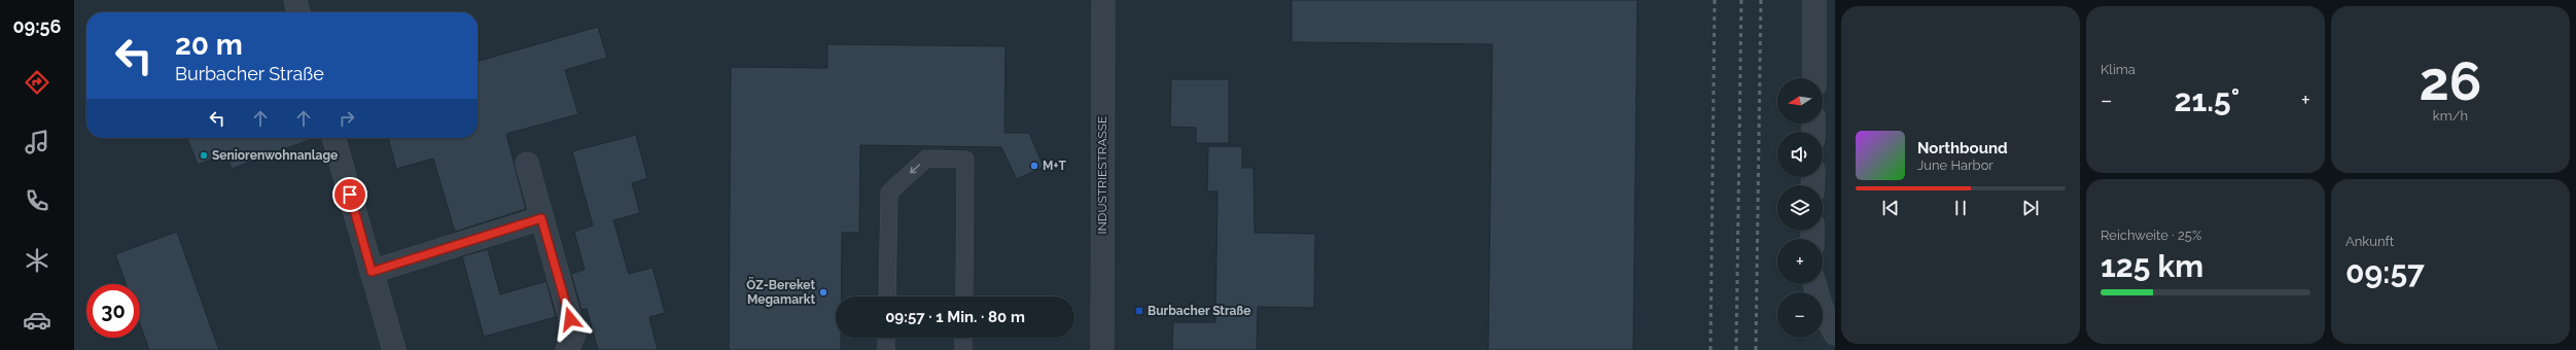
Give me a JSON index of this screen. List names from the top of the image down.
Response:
{
  "streets": {
    "street": ["INDUSTRIESTRASSE"]
  },
  "places": {
    "other": ["Seniorenwohnanlage", "M+T", "ÖZ-Bereket Megamarkt"],
    "transit": ["Burbacher Straße"]
  },
  "north": "left",
  "page": {
    "tabs": "09:56",
    "tile": [
      "Klima",
      ["26", "km/h"],
      ["Reichweite · 25%", "125 km"],
      ["Ankunft", "09:57"]
    ],
    "turn": ["20 m", "Burbacher Straße"],
    "map_buttons": ["+", "−"],
    "heat": ["−", "21.5°", "+"],
    "song": ["Northbound", "June Harbor"],
    "limit": "30",
    "trip": "09:57 · 1 Min. · 80 m"
  }
}
